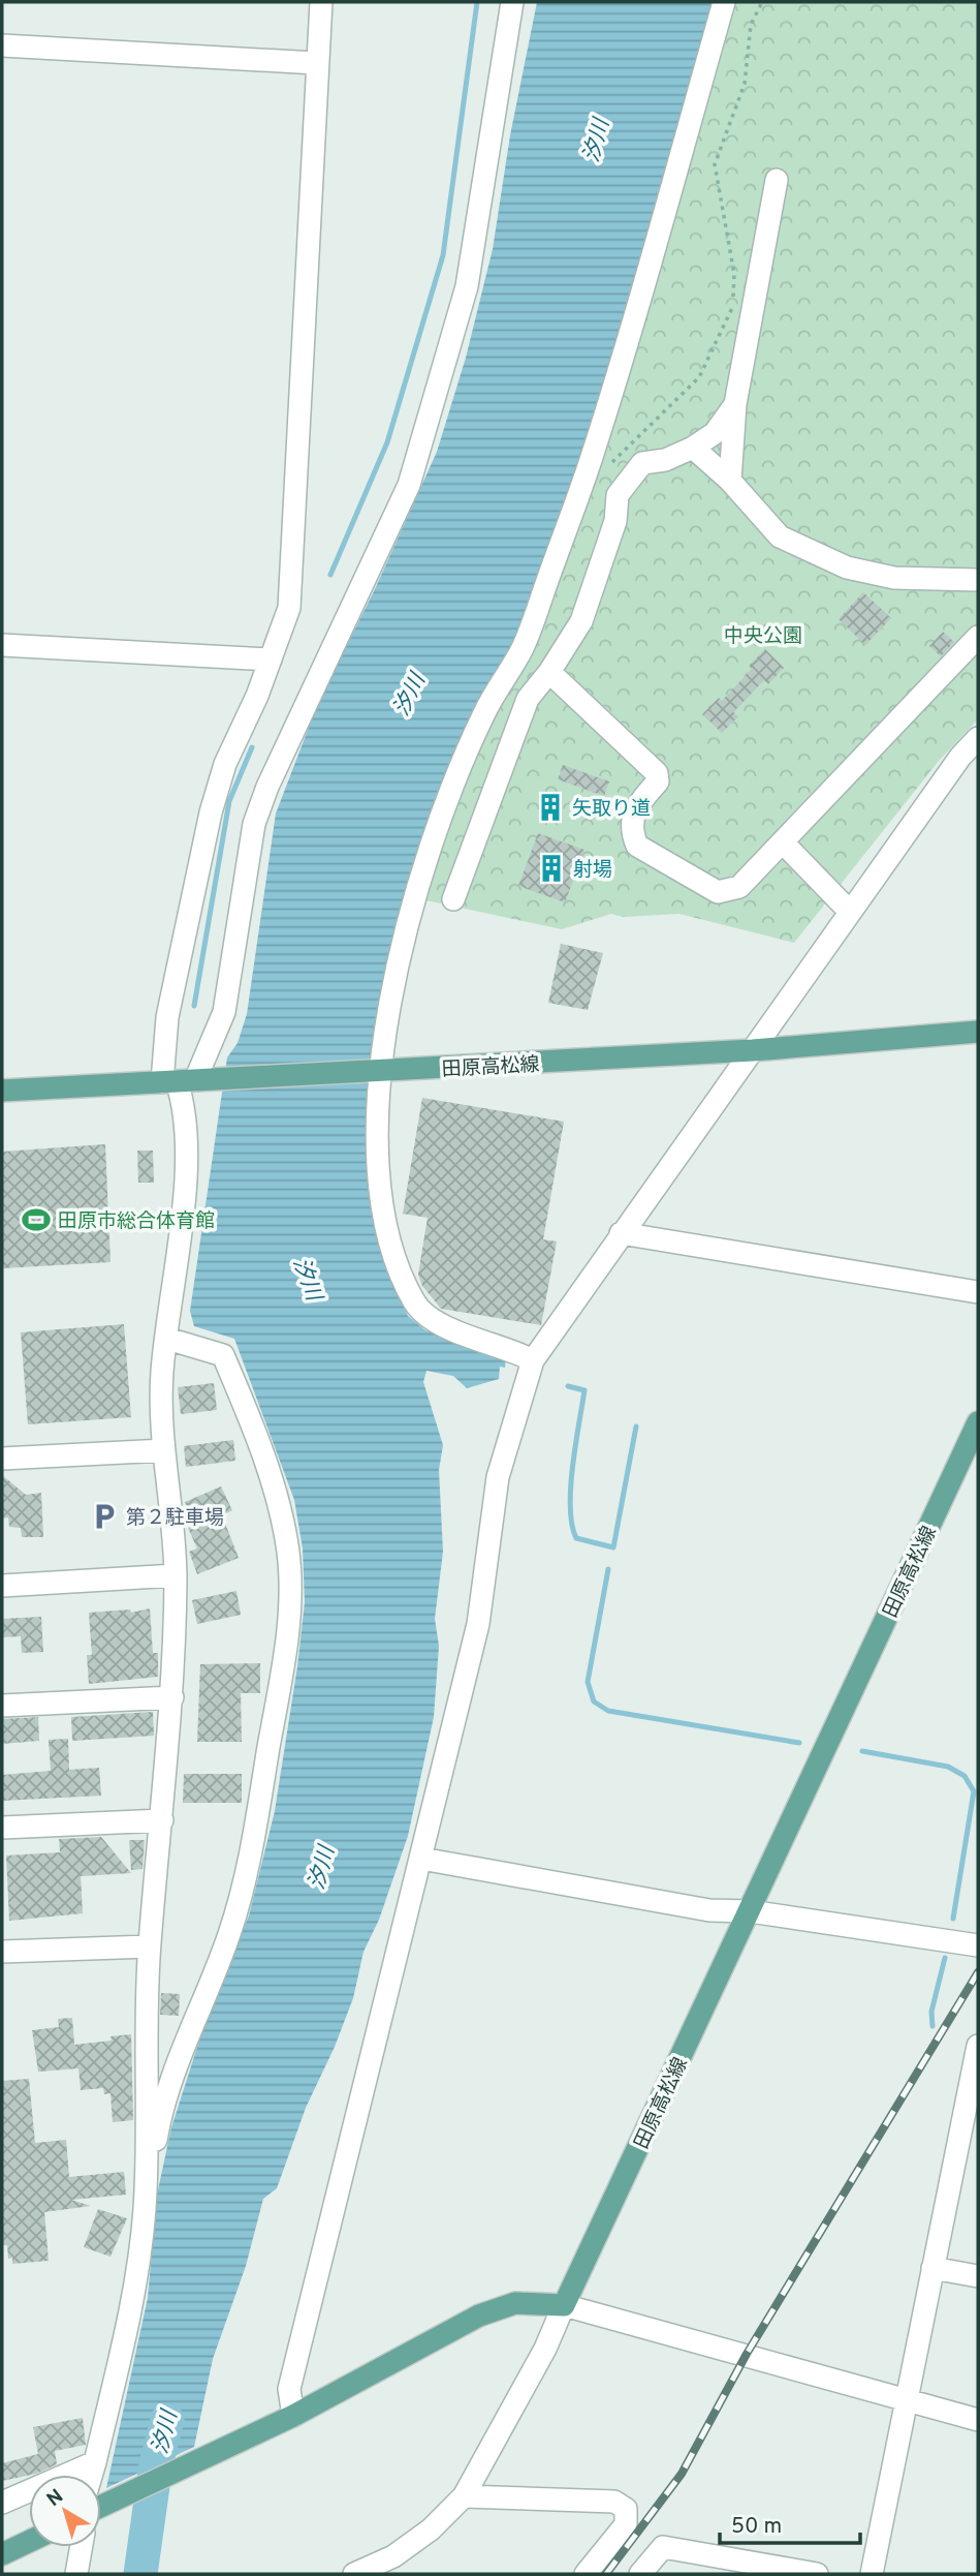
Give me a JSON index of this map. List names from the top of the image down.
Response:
{
  "streets": {
    "main road": ["田原高松線"]
  },
  "water": ["汐川"],
  "parks": ["中央公園"],
  "places": {
    "building": ["矢取り道", "射場"],
    "sports": ["田原市総合体育館"],
    "parking": ["第２駐車場"]
  },
  "scale_bar": "50 m",
  "north": "top left"
}
